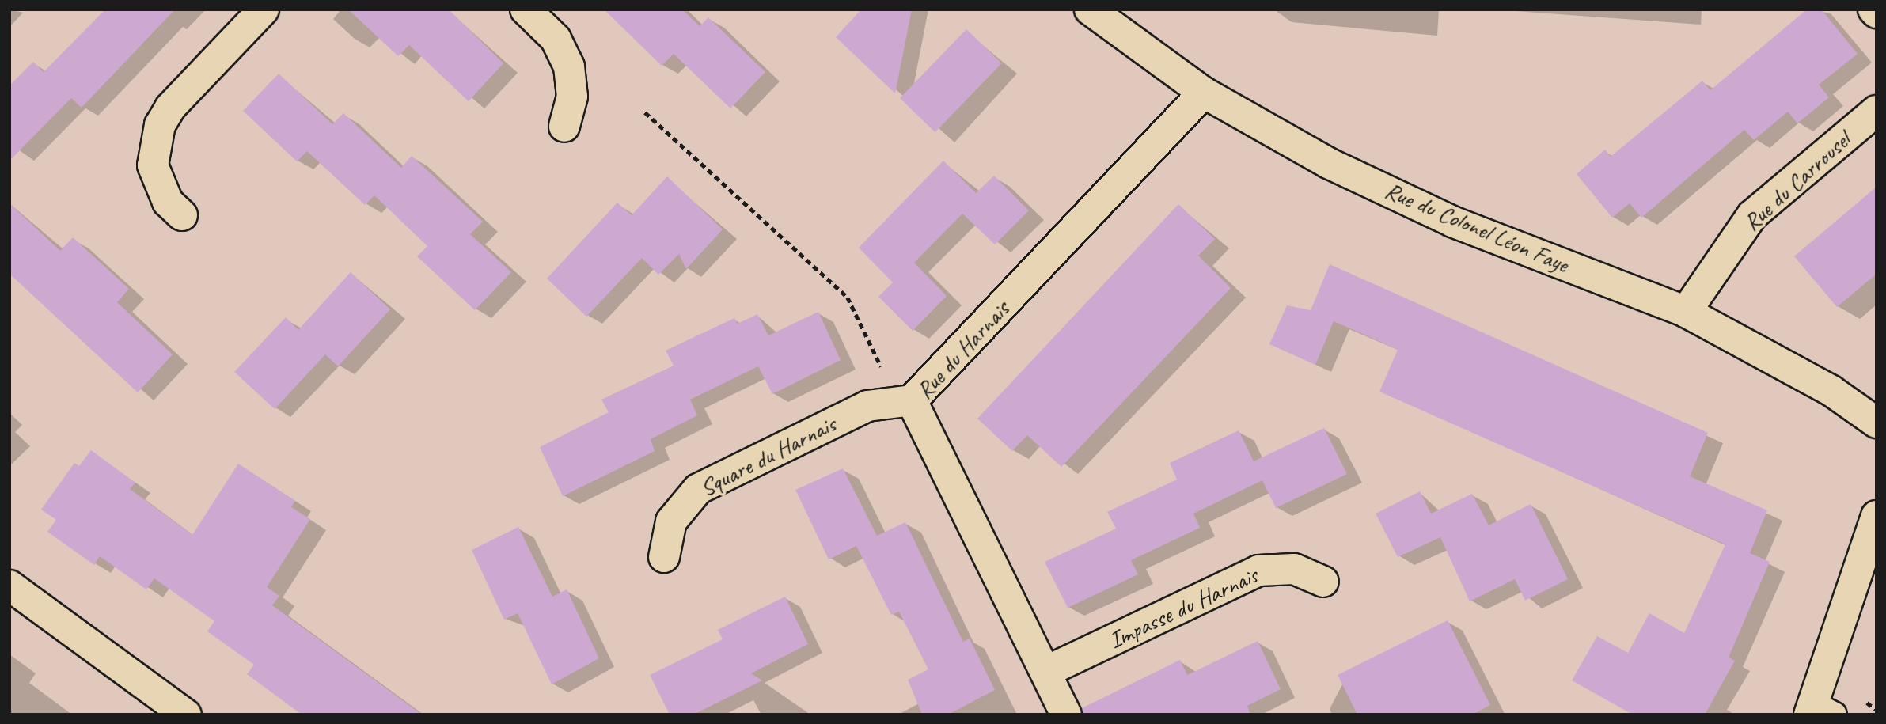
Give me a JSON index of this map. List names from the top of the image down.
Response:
{
  "streets": {
    "street": [
      "Rue du Carrousel",
      "Rue du Colonel Léon Faye",
      "Rue du Harnais",
      "Square du Harnais",
      "Impasse du Harnais"
    ]
  },
  "crossings": [
    ["Rue du Carrousel", "Rue du Colonel Léon Faye"],
    ["Rue du Colonel Léon Faye", "Rue du Harnais"],
    ["Rue du Harnais", "Square du Harnais"],
    ["Rue du Harnais", "Impasse du Harnais"]
  ]
}
